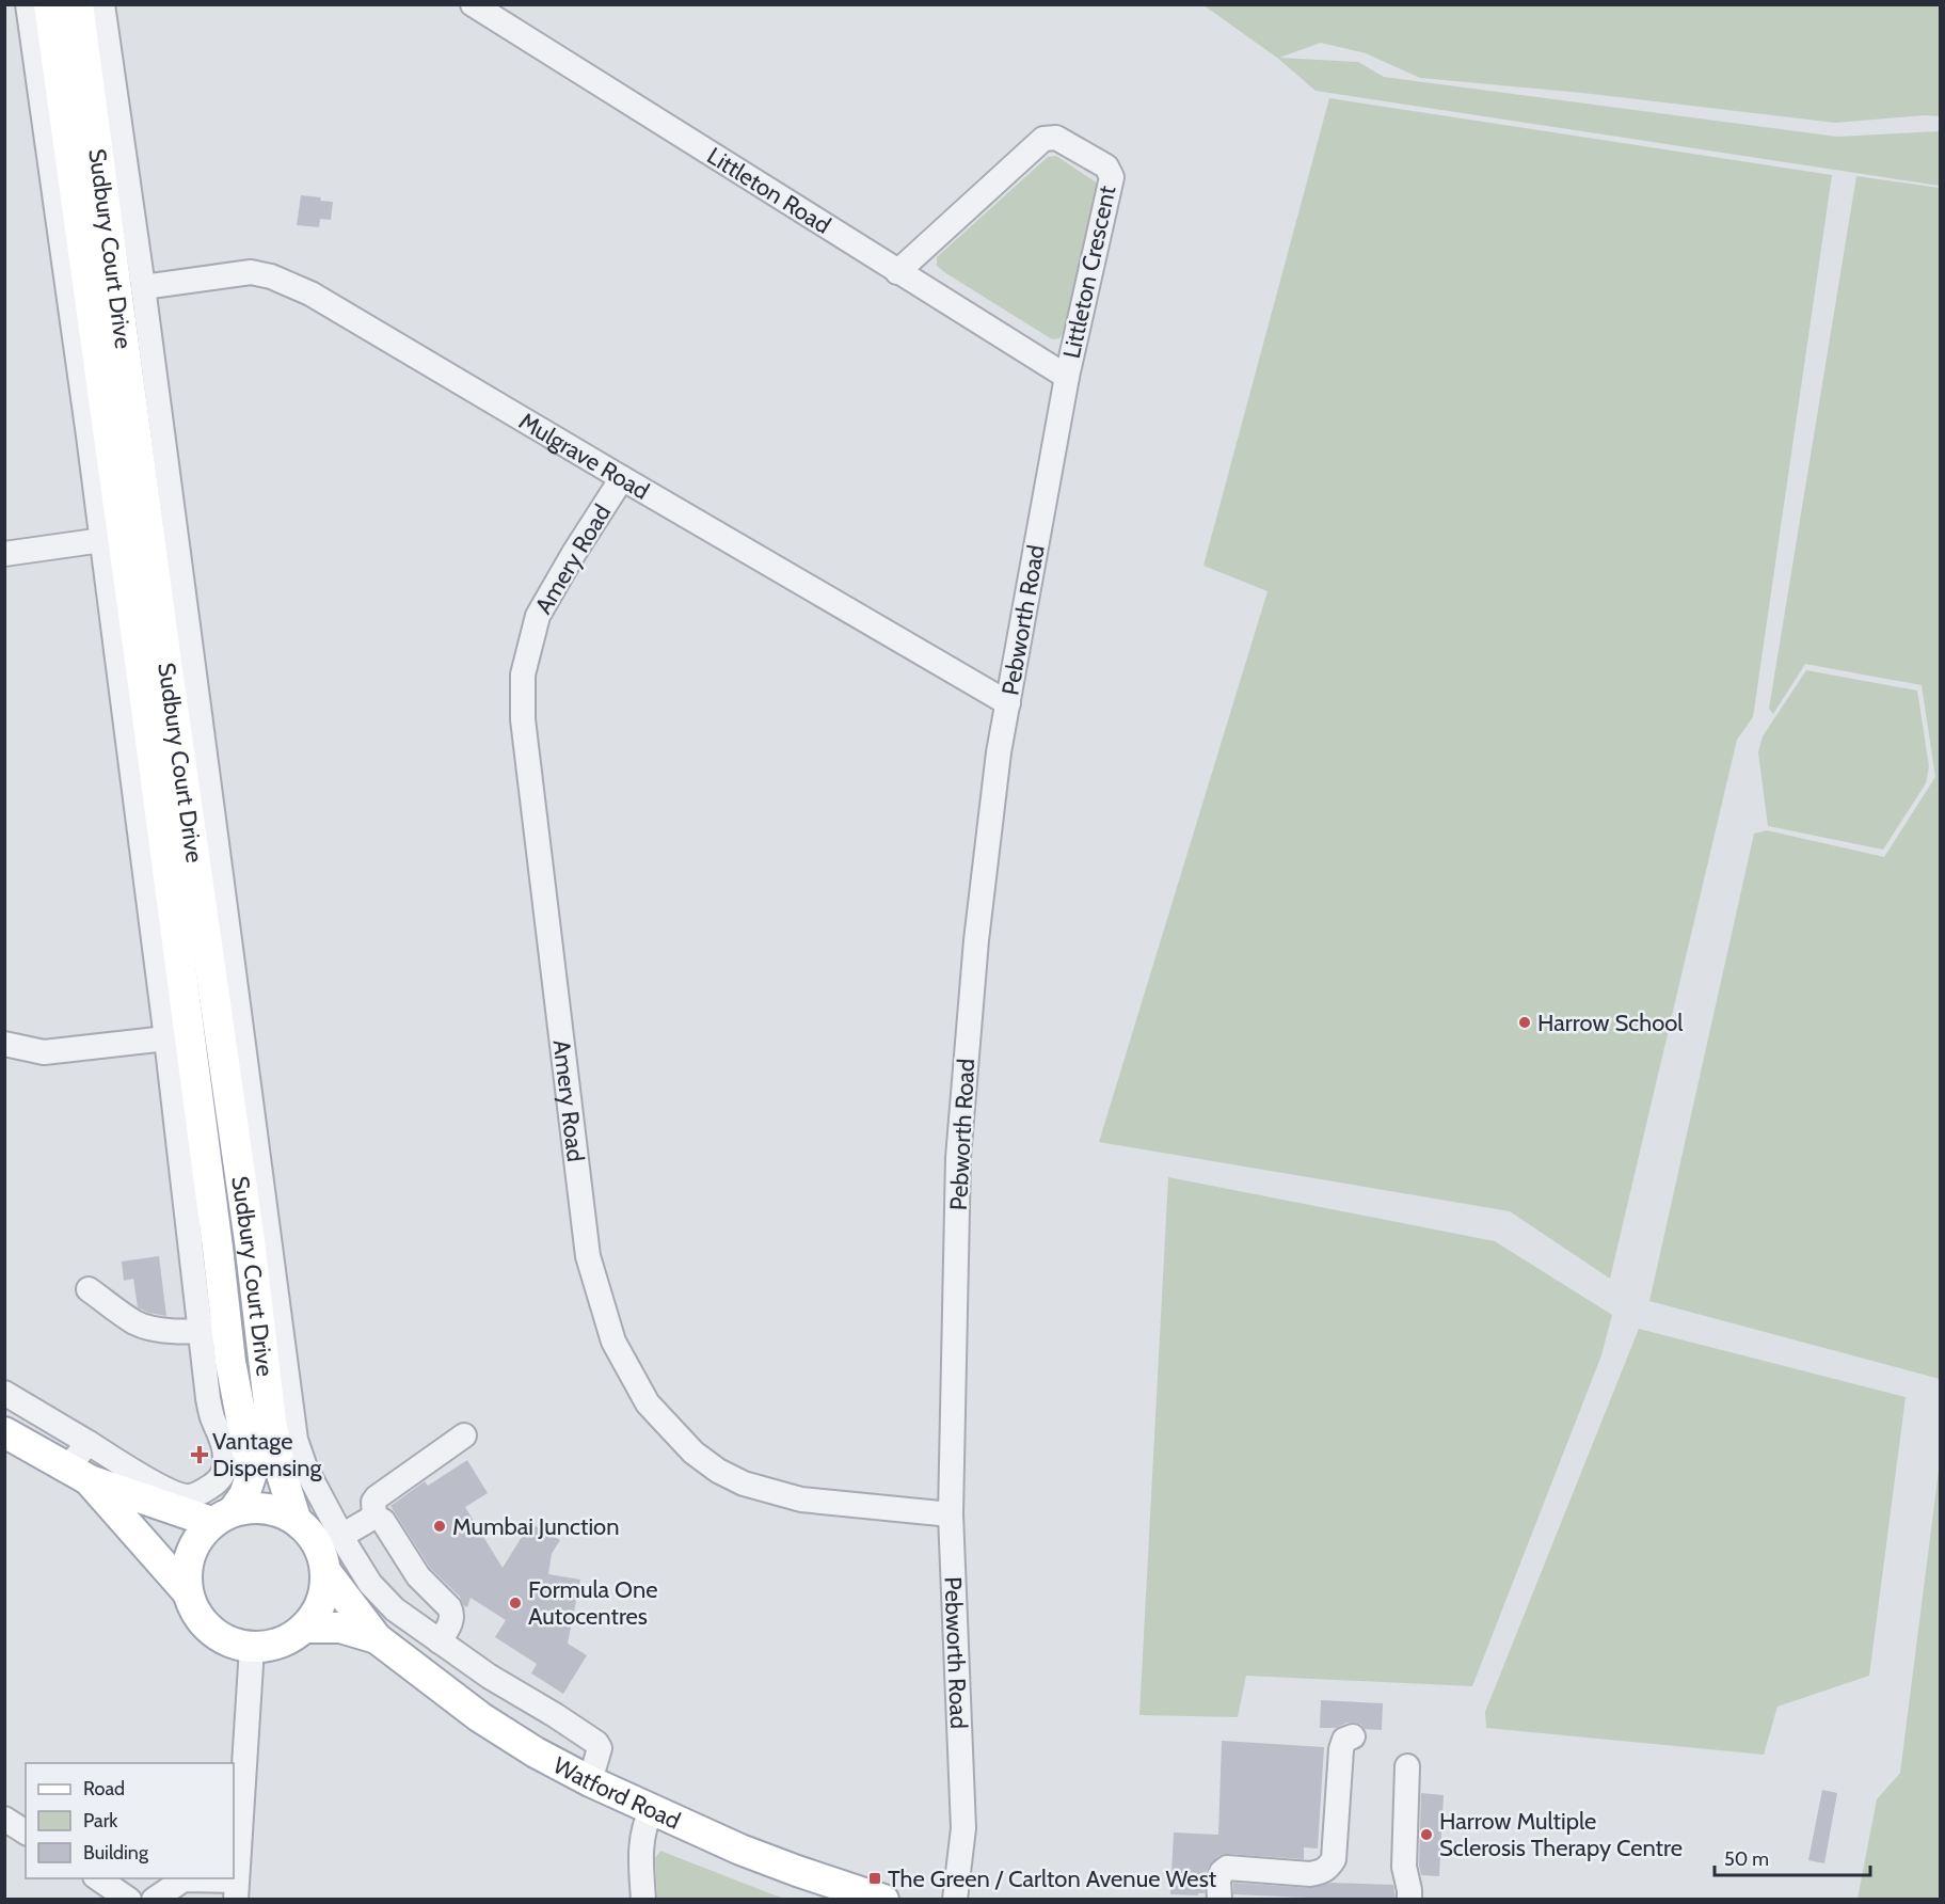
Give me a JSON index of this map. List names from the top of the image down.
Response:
{
  "streets": {
    "main road": ["Sudbury Court Drive", "Watford Road"],
    "street": [
      "Littleton Road",
      "Littleton Crescent",
      "Mulgrave Road",
      "Amery Road",
      "Pebworth Road"
    ]
  },
  "crossings": [
    ["Littleton Road", "Littleton Crescent"],
    ["Littleton Road", "Pebworth Road"],
    ["Sudbury Court Drive", "Mulgrave Road"],
    ["Sudbury Court Drive", "Watford Road"],
    ["Littleton Crescent", "Pebworth Road"],
    ["Mulgrave Road", "Amery Road"],
    ["Mulgrave Road", "Pebworth Road"],
    ["Amery Road", "Pebworth Road"]
  ],
  "places": {
    "other": [
      "Harrow School",
      "Mumbai Junction",
      "Formula One Autocentres",
      "Harrow Multiple Sclerosis Therapy Centre"
    ],
    "health": ["Vantage Dispensing"],
    "transit": ["The Green / Carlton Avenue West"]
  },
  "legend": ["Road", "Park", "Building"],
  "scale_bar": "50 m"
}
